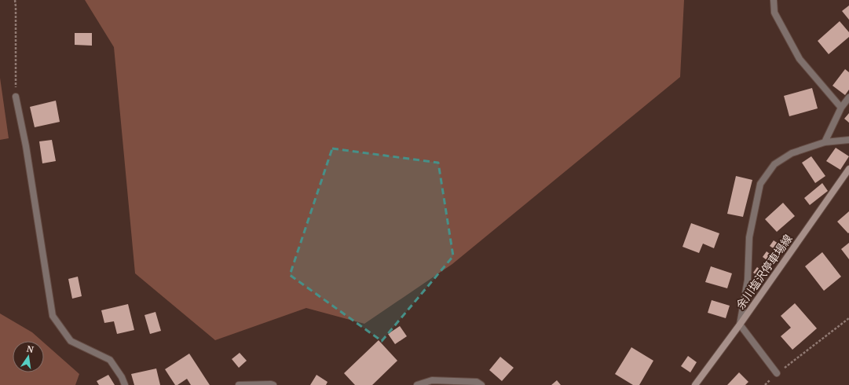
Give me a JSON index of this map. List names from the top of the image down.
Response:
{
  "streets": {
    "main road": ["余川塩沢停車場線"]
  },
  "north": "top"
}
